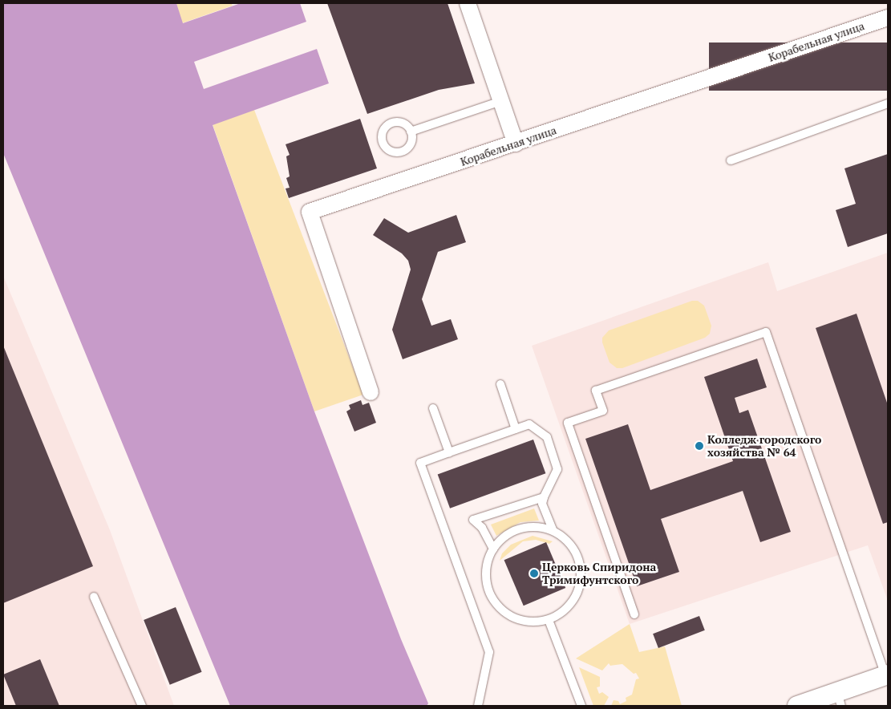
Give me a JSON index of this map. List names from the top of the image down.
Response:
{
  "streets": {
    "street": ["Корабельная улица"]
  },
  "places": ["Колледж городского хозяйства № 64", "Церковь Спиридона Тримифунтского"]
}
